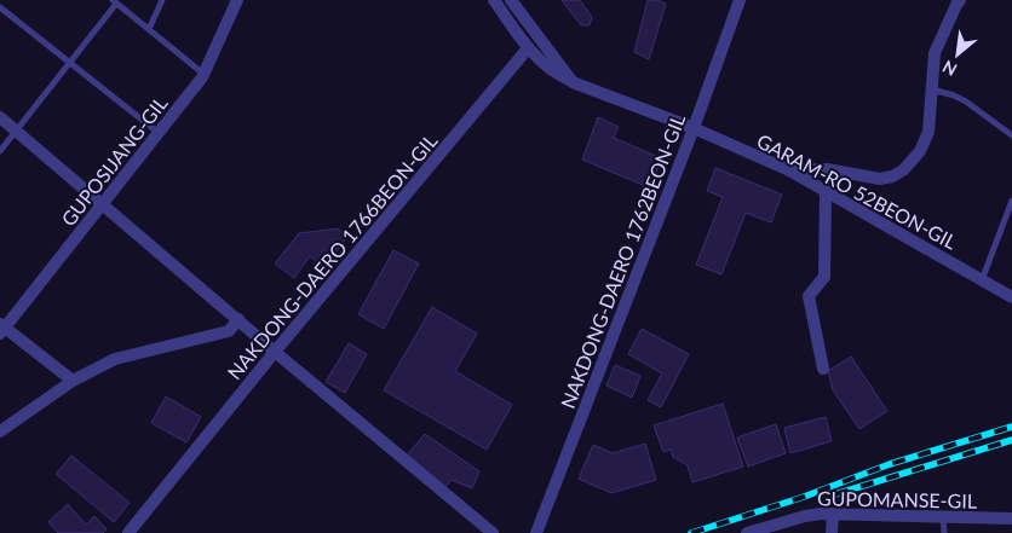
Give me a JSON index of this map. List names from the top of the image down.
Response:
{
  "streets": {
    "street": [
      "GUPOSIJANG-GIL",
      "GARAM-RO 52BEON-GIL",
      "NAKDONG-DAERO 1766BEON-GIL",
      "NAKDONG-DAERO 1762BEON-GIL",
      "GUPOMANSE-GIL"
    ]
  },
  "crossings": [
    ["GARAM-RO 52BEON-GIL", "NAKDONG-DAERO 1766BEON-GIL"],
    ["GARAM-RO 52BEON-GIL", "NAKDONG-DAERO 1762BEON-GIL"]
  ],
  "north": "bottom left"
}
